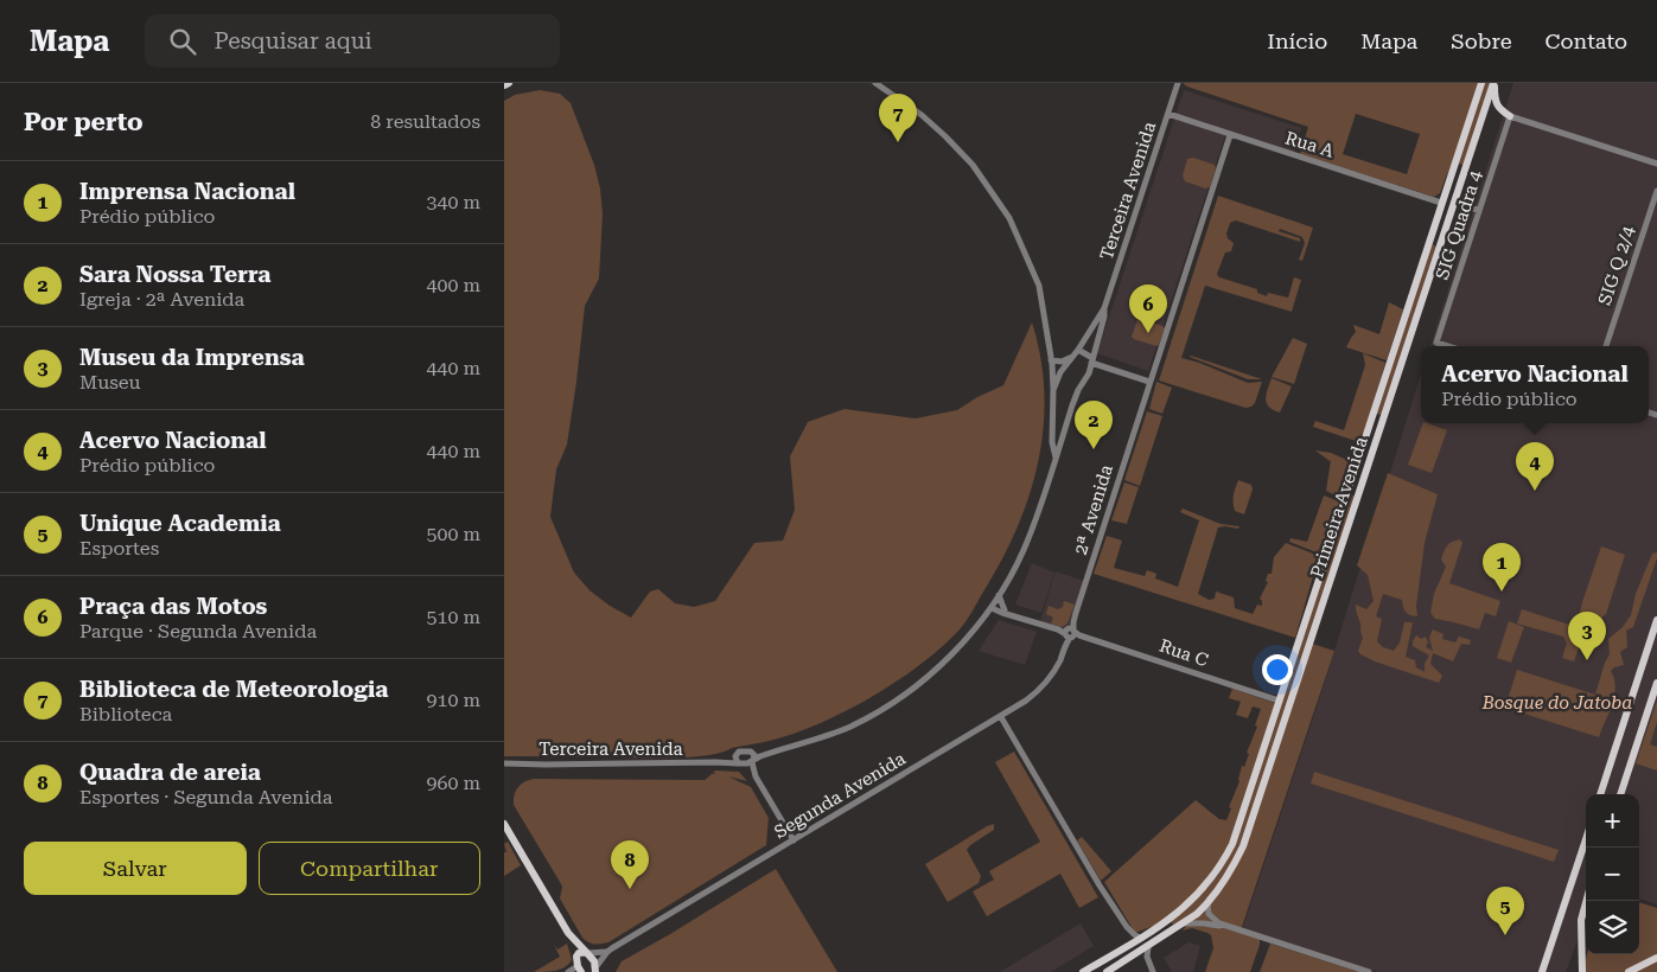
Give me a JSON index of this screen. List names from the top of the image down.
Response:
{
  "streets": {
    "main road": ["Primeira Avenida"],
    "street": [
      "Rua A",
      "Terceira Avenida",
      "SIG Quadra 4",
      "SIG Q 2/4",
      "2ª Avenida",
      "Rua C",
      "Segunda Avenida"
    ]
  },
  "crossings": [
    ["Rua A", "Terceira Avenida"],
    ["Rua A", "Primeira Avenida"],
    ["Rua A", "2ª Avenida"],
    ["Terceira Avenida", "Rua C"],
    ["Primeira Avenida", "Rua C"],
    ["2ª Avenida", "Rua C"],
    ["2ª Avenida", "Segunda Avenida"],
    ["Rua C", "Segunda Avenida"]
  ],
  "parks": ["Bosque do Jatoba"],
  "page": {
    "header": "Mapa",
    "search": "Pesquisar aqui",
    "nav": [
      "Início",
      "Mapa",
      "Sobre",
      "Contato"
    ],
    "heading": ["Por perto", "8 resultados"],
    "pins": [
      "7",
      "6",
      "2",
      "4",
      "1",
      "3",
      "8",
      "5"
    ],
    "list": [
      {
        "mark": "1",
        "name": "Imprensa Nacional",
        "note": "Prédio público",
        "value": "340 m"
      },
      {
        "mark": "2",
        "name": "Sara Nossa Terra",
        "note": "Igreja · 2ª Avenida",
        "value": "400 m"
      },
      {
        "mark": "3",
        "name": "Museu da Imprensa",
        "note": "Museu",
        "value": "440 m"
      },
      {
        "mark": "4",
        "name": "Acervo Nacional",
        "note": "Prédio público",
        "value": "440 m"
      },
      {
        "mark": "5",
        "name": "Unique Academia",
        "note": "Esportes",
        "value": "500 m"
      },
      {
        "mark": "6",
        "name": "Praça das Motos",
        "note": "Parque · Segunda Avenida",
        "value": "510 m"
      },
      {
        "mark": "7",
        "name": "Biblioteca de Meteorologia",
        "note": "Biblioteca",
        "value": "910 m"
      },
      {
        "mark": "8",
        "name": "Quadra de areia",
        "note": "Esportes · Segunda Avenida",
        "value": "960 m"
      }
    ],
    "popup": ["Acervo Nacional", "Prédio público"],
    "map_buttons": ["+", "−"],
    "buttons": ["Salvar", "Compartilhar"]
  }
}
